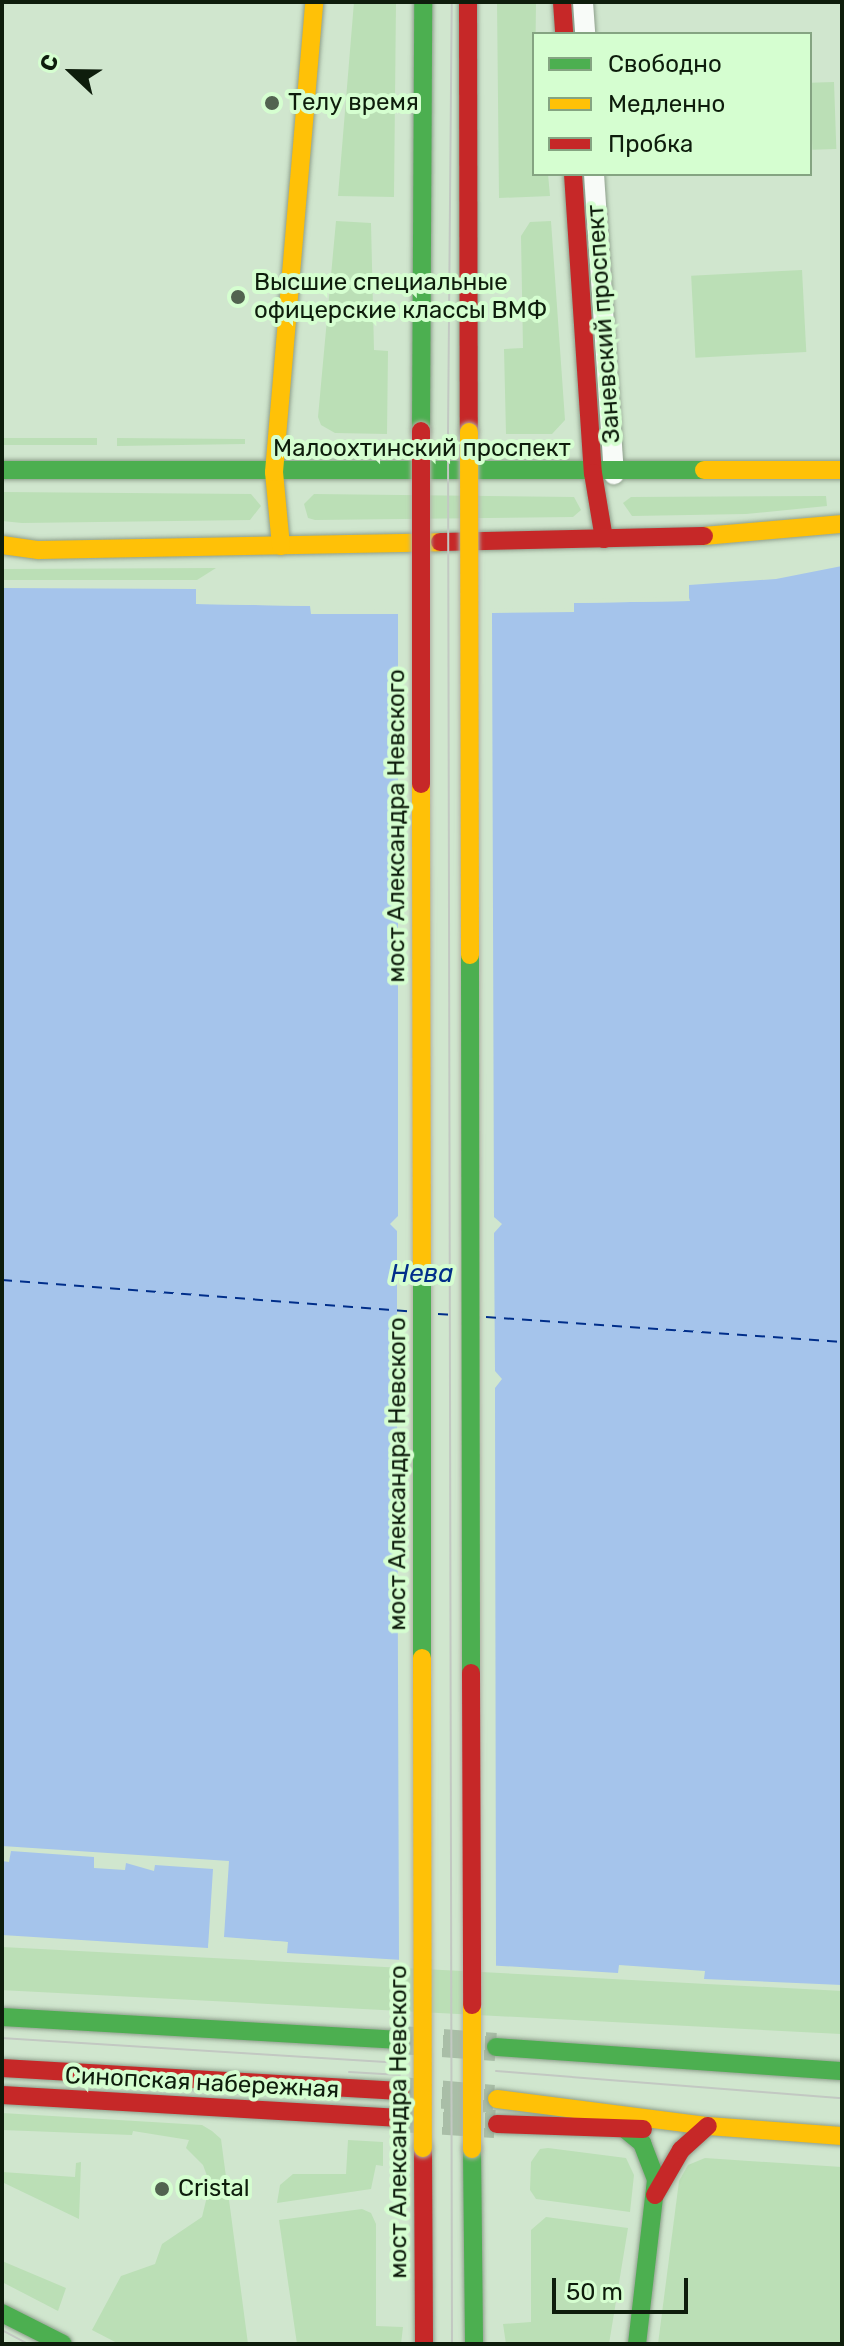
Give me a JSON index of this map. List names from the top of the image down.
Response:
{
  "streets": {
    "main road": ["Малоохтинский проспект", "мост Александра Невского", "Синопская набережная"],
    "street": ["Заневский проспект"]
  },
  "crossings": [
    ["Заневский проспект", "Малоохтинский проспект"]
  ],
  "water": ["Нева"],
  "places": ["Телу время", "Высшие специальные офицерские классы ВМФ", "Cristal"],
  "legend": ["Свободно", "Медленно", "Пробка"],
  "scale_bar": "50 m",
  "north": "left"
}
